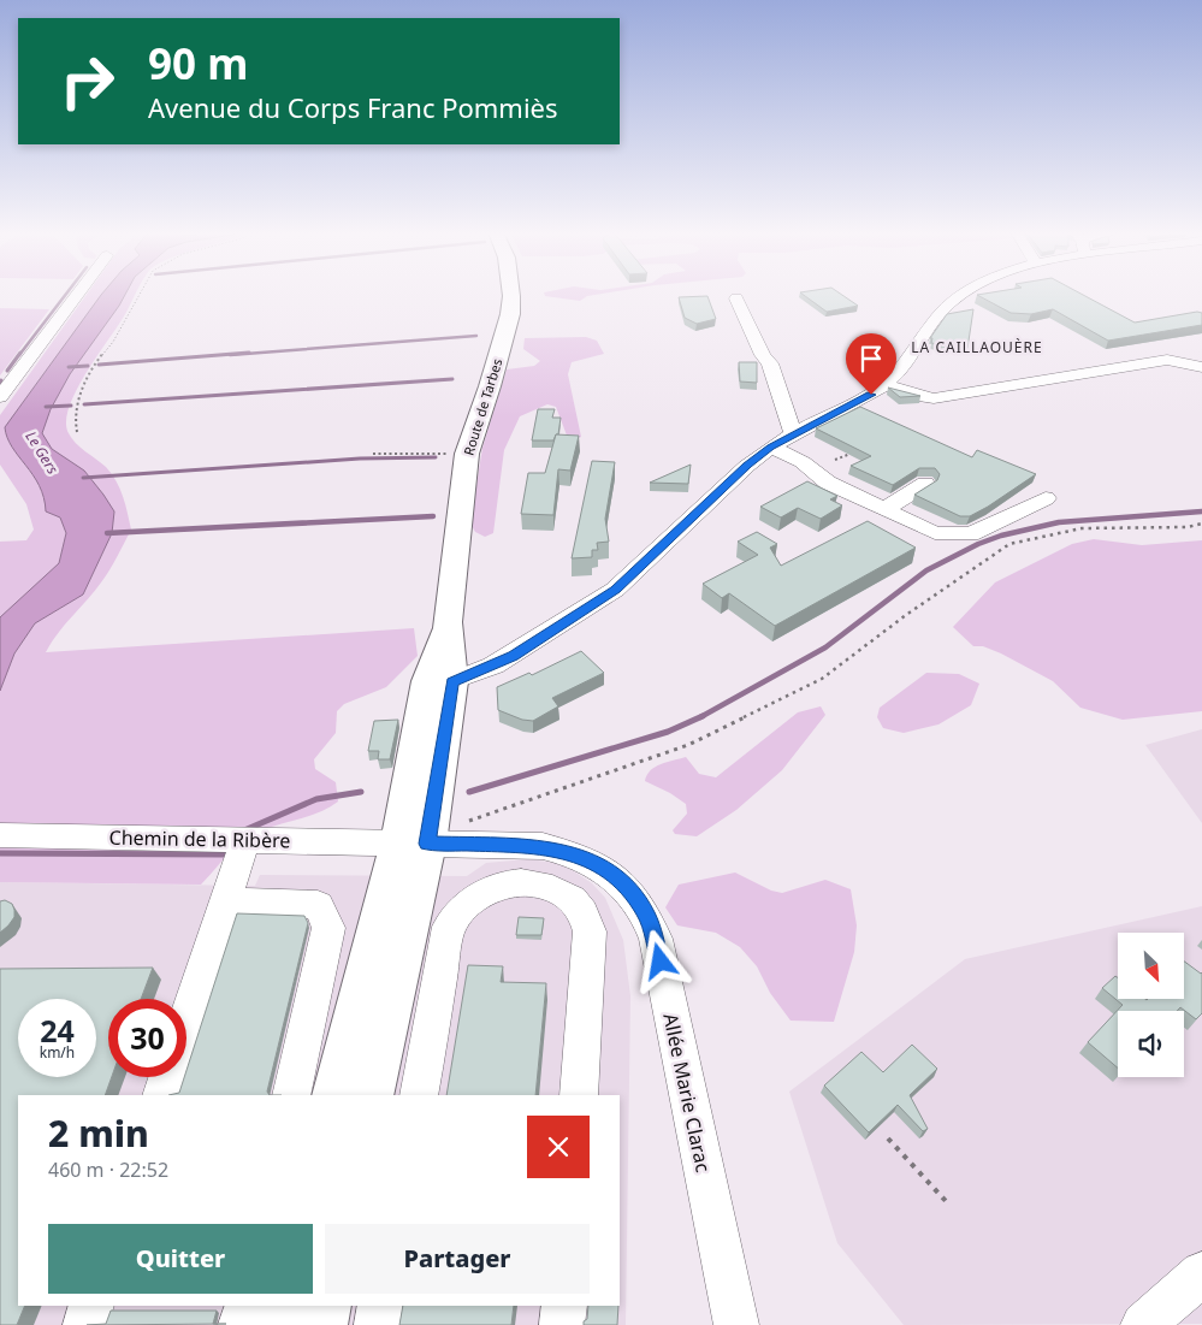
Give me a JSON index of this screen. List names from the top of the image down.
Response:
{
  "streets": {
    "main road": ["Route de Tarbes"],
    "street": ["Chemin de la Ribère", "Allée Marie Clarac"]
  },
  "crossings": [
    ["Route de Tarbes", "Chemin de la Ribère"],
    ["Route de Tarbes", "Allée Marie Clarac"],
    ["Chemin de la Ribère", "Allée Marie Clarac"]
  ],
  "districts": ["LA CAILLAOUÈRE"],
  "water": ["Le Gers"],
  "north": "bottom right",
  "page": {
    "turn": ["90 m", "Avenue du Corps Franc Pommiès"],
    "speed": "24 km/h",
    "limit": "30",
    "heading": ["2 min", "460 m · 22:52"],
    "buttons": ["Quitter", "Partager"]
  }
}
